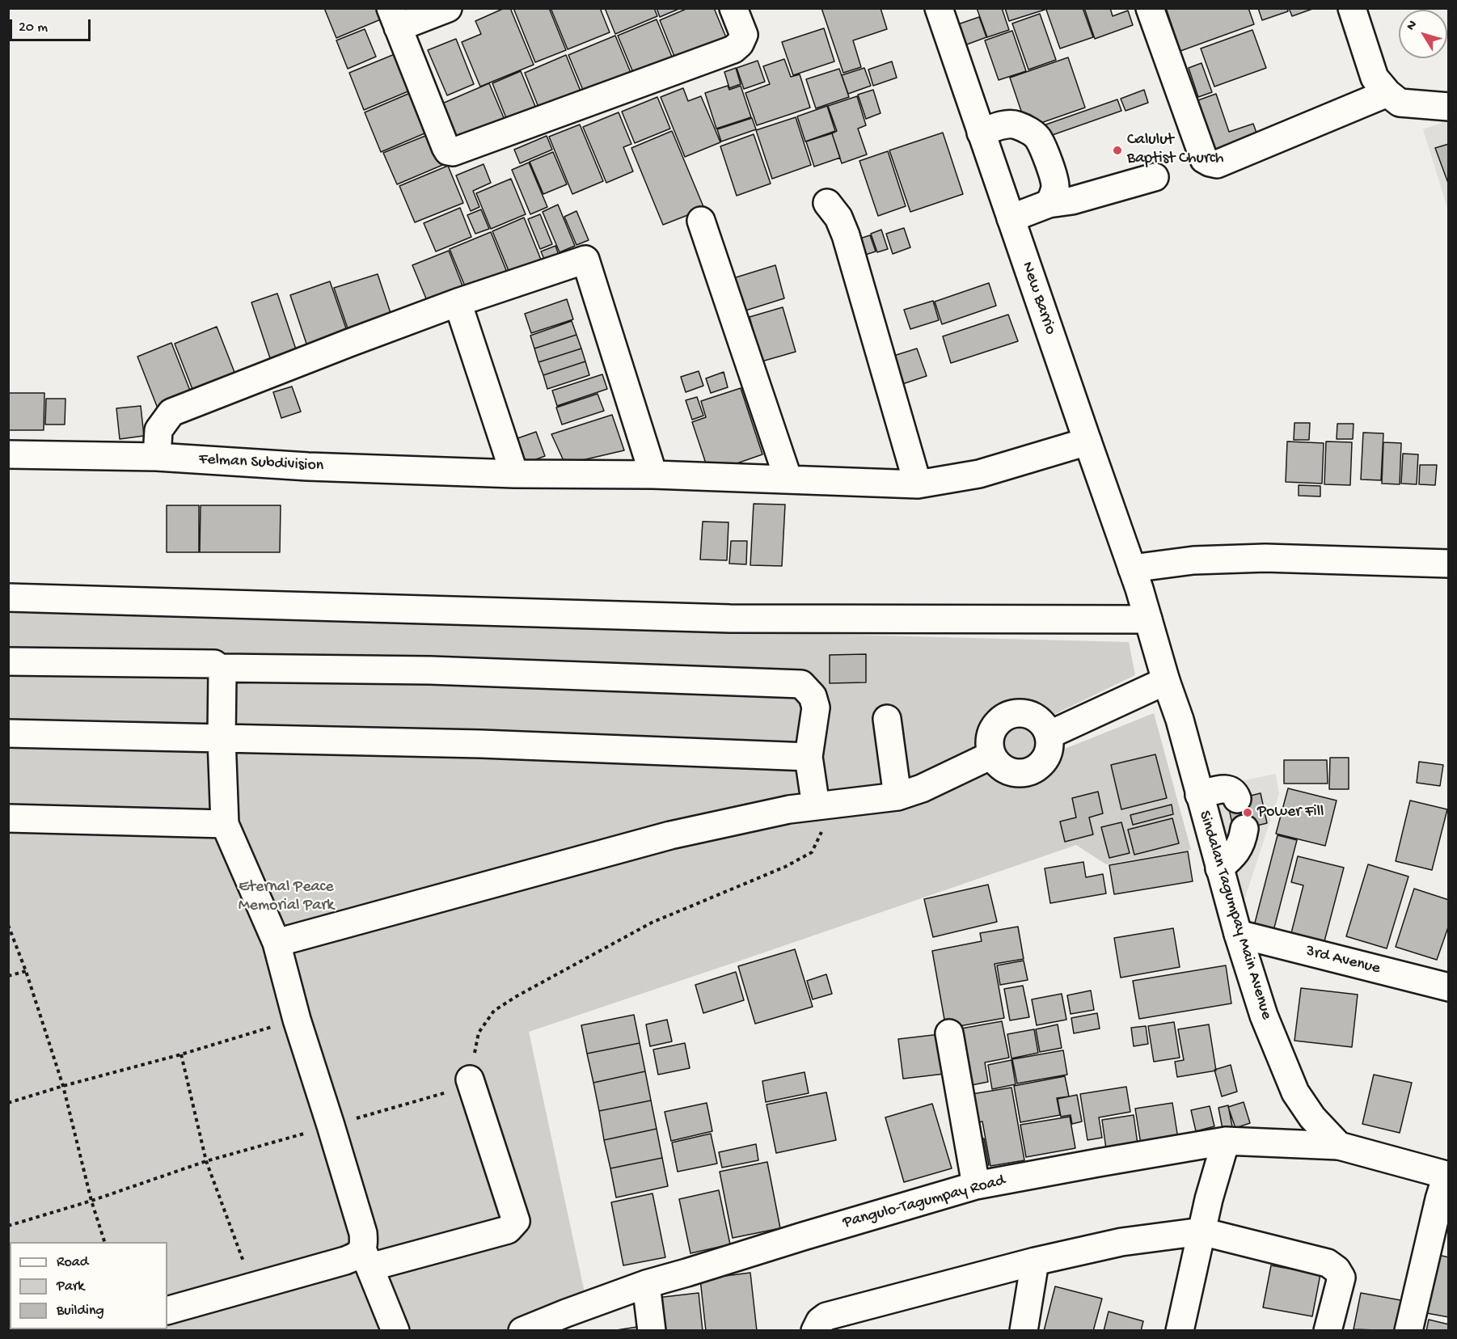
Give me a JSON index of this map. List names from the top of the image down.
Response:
{
  "streets": {
    "street": [
      "New Barrio",
      "Felman Subdivision",
      "Sindalan Tagumpay Main Avenue",
      "3rd Avenue",
      "Pangulo-Tagumpay Road"
    ]
  },
  "crossings": [
    ["New Barrio", "Felman Subdivision"],
    ["New Barrio", "Sindalan Tagumpay Main Avenue"],
    ["Sindalan Tagumpay Main Avenue", "3rd Avenue"],
    ["Sindalan Tagumpay Main Avenue", "Pangulo-Tagumpay Road"]
  ],
  "parks": ["Eternal Peace Memorial Park"],
  "places": ["Calulut Baptist Church", "Power Fill"],
  "legend": ["Road", "Park", "Building"],
  "scale_bar": "20 m",
  "north": "top left"
}
